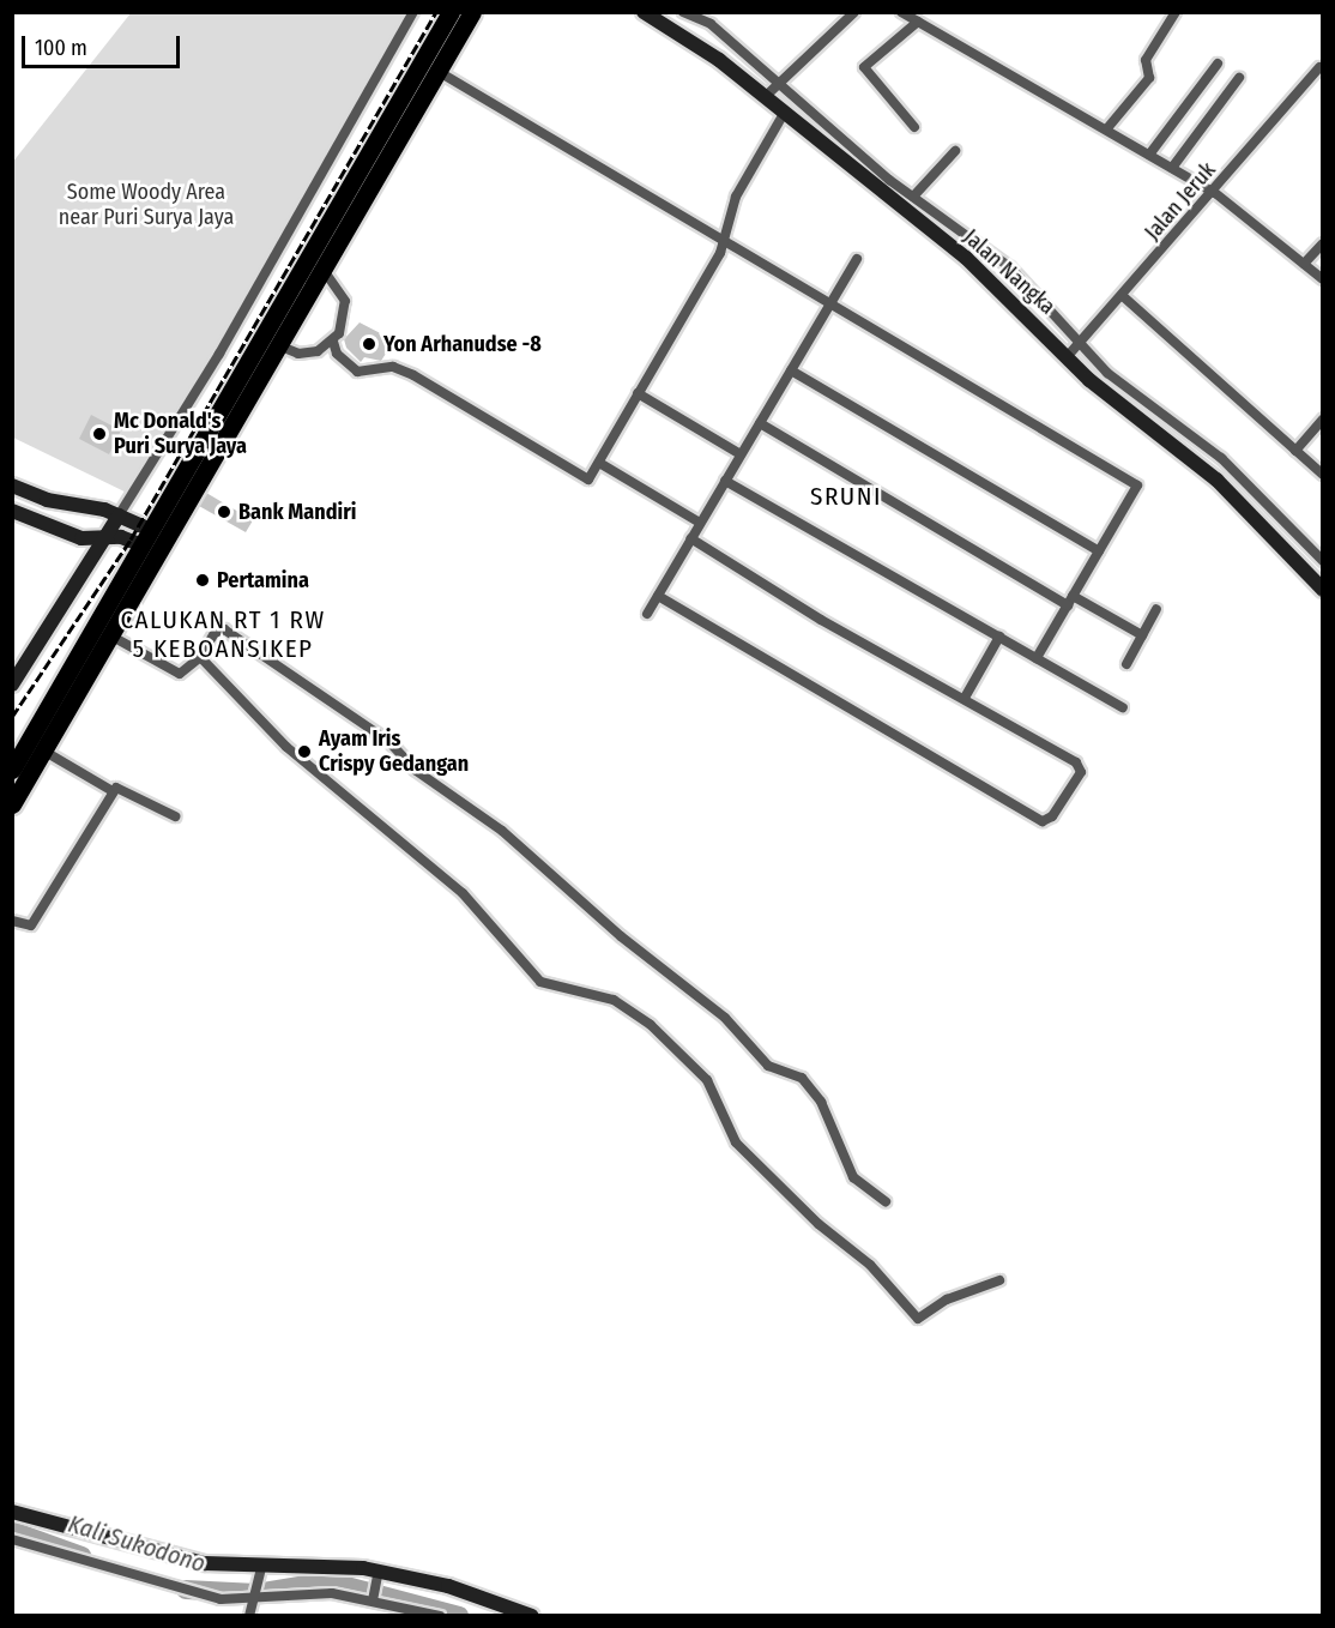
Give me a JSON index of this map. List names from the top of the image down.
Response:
{
  "streets": {
    "street": ["Jalan Jeruk", "Jalan Nangka"]
  },
  "crossings": [
    ["Jalan Jeruk", "Jalan Nangka"]
  ],
  "districts": ["SRUNI", "CALUKAN RT 1 RW 5 KEBOANSIKEP"],
  "water": ["Kali Sukodono"],
  "parks": ["Some Woody Area near Puri Surya Jaya"],
  "places": [
    "Yon Arhanudse -8",
    "Mc Donald's Puri Surya Jaya",
    "Bank Mandiri",
    "Pertamina",
    "Ayam Iris Crispy Gedangan"
  ],
  "scale_bar": "100 m"
}
